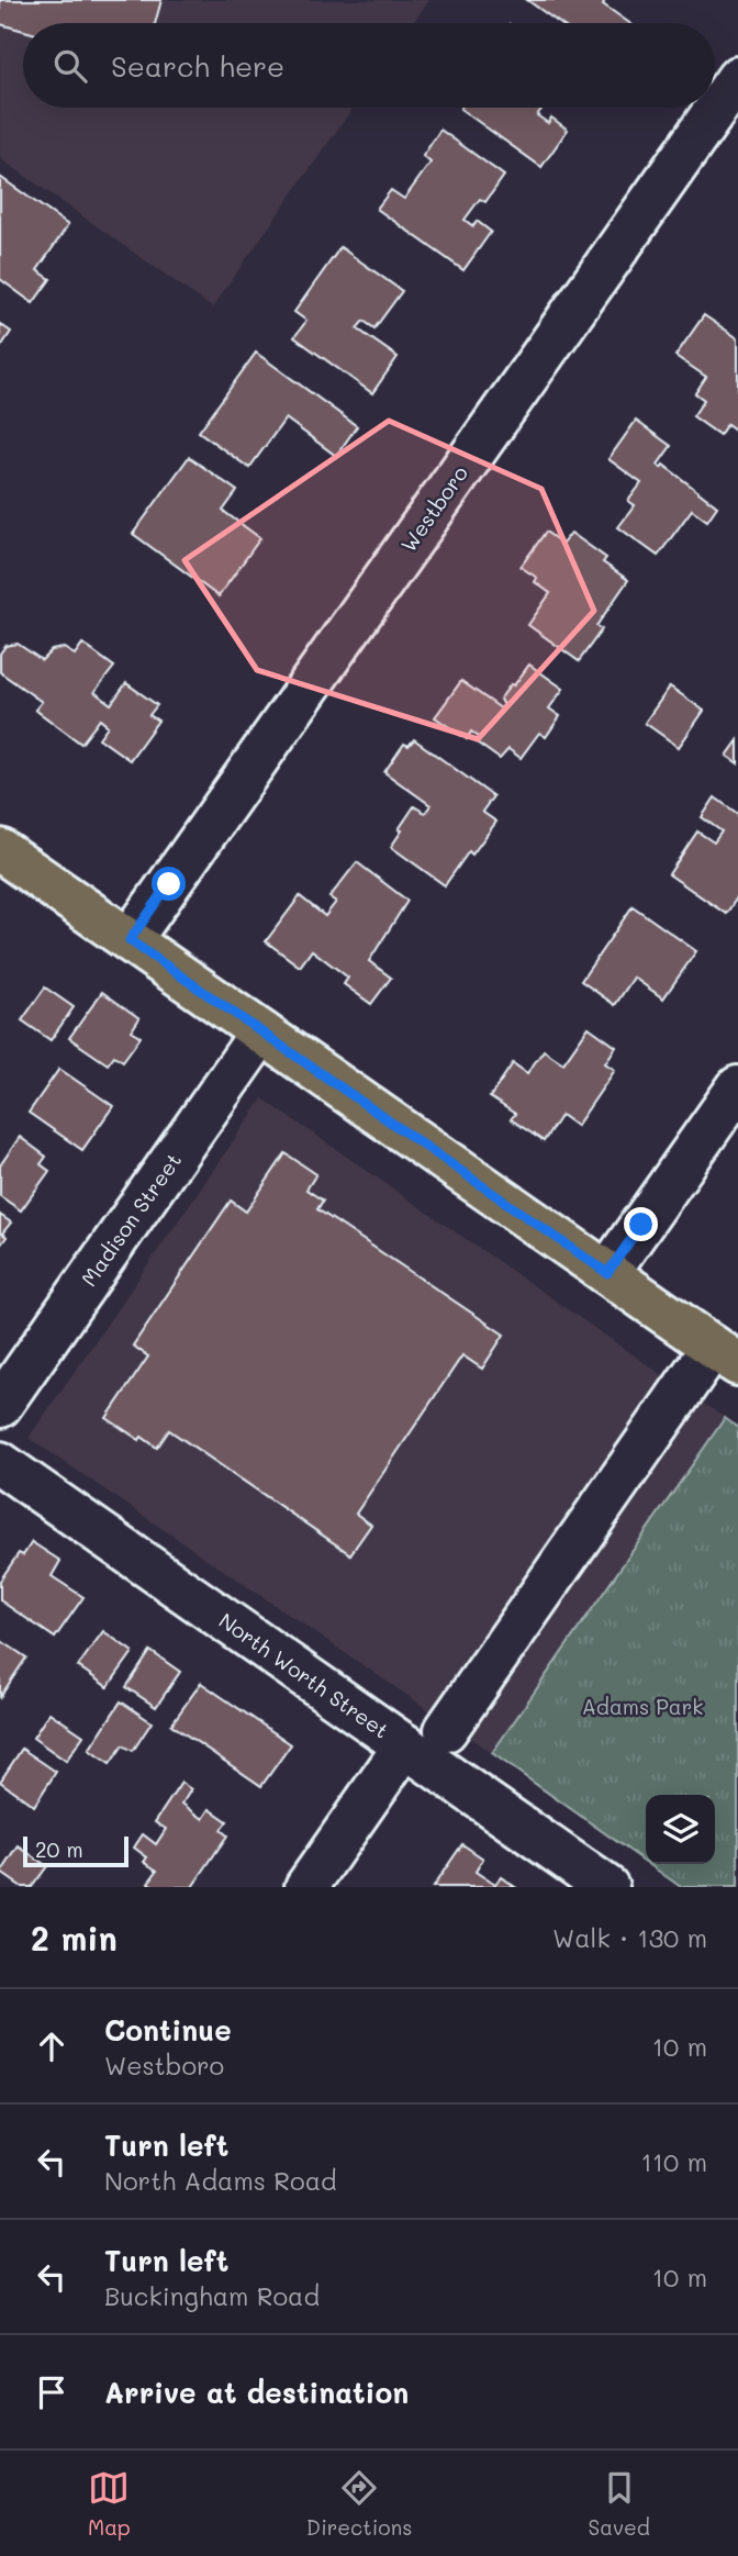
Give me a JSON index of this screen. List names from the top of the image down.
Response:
{
  "streets": {
    "street": ["Westboro", "Madison Street", "North Worth Street"]
  },
  "parks": ["Adams Park"],
  "scale_bar": "20 m",
  "page": {
    "search": "Search here",
    "scale": "20 m",
    "heading": ["2 min", "Walk · 130 m"],
    "list": [
      ["Continue", "Westboro", "10 m"],
      ["Turn left", "North Adams Road", "110 m"],
      ["Turn left", "Buckingham Road", "10 m"],
      "Arrive at destination"
    ],
    "nav": ["Map", "Directions", "Saved"]
  }
}
